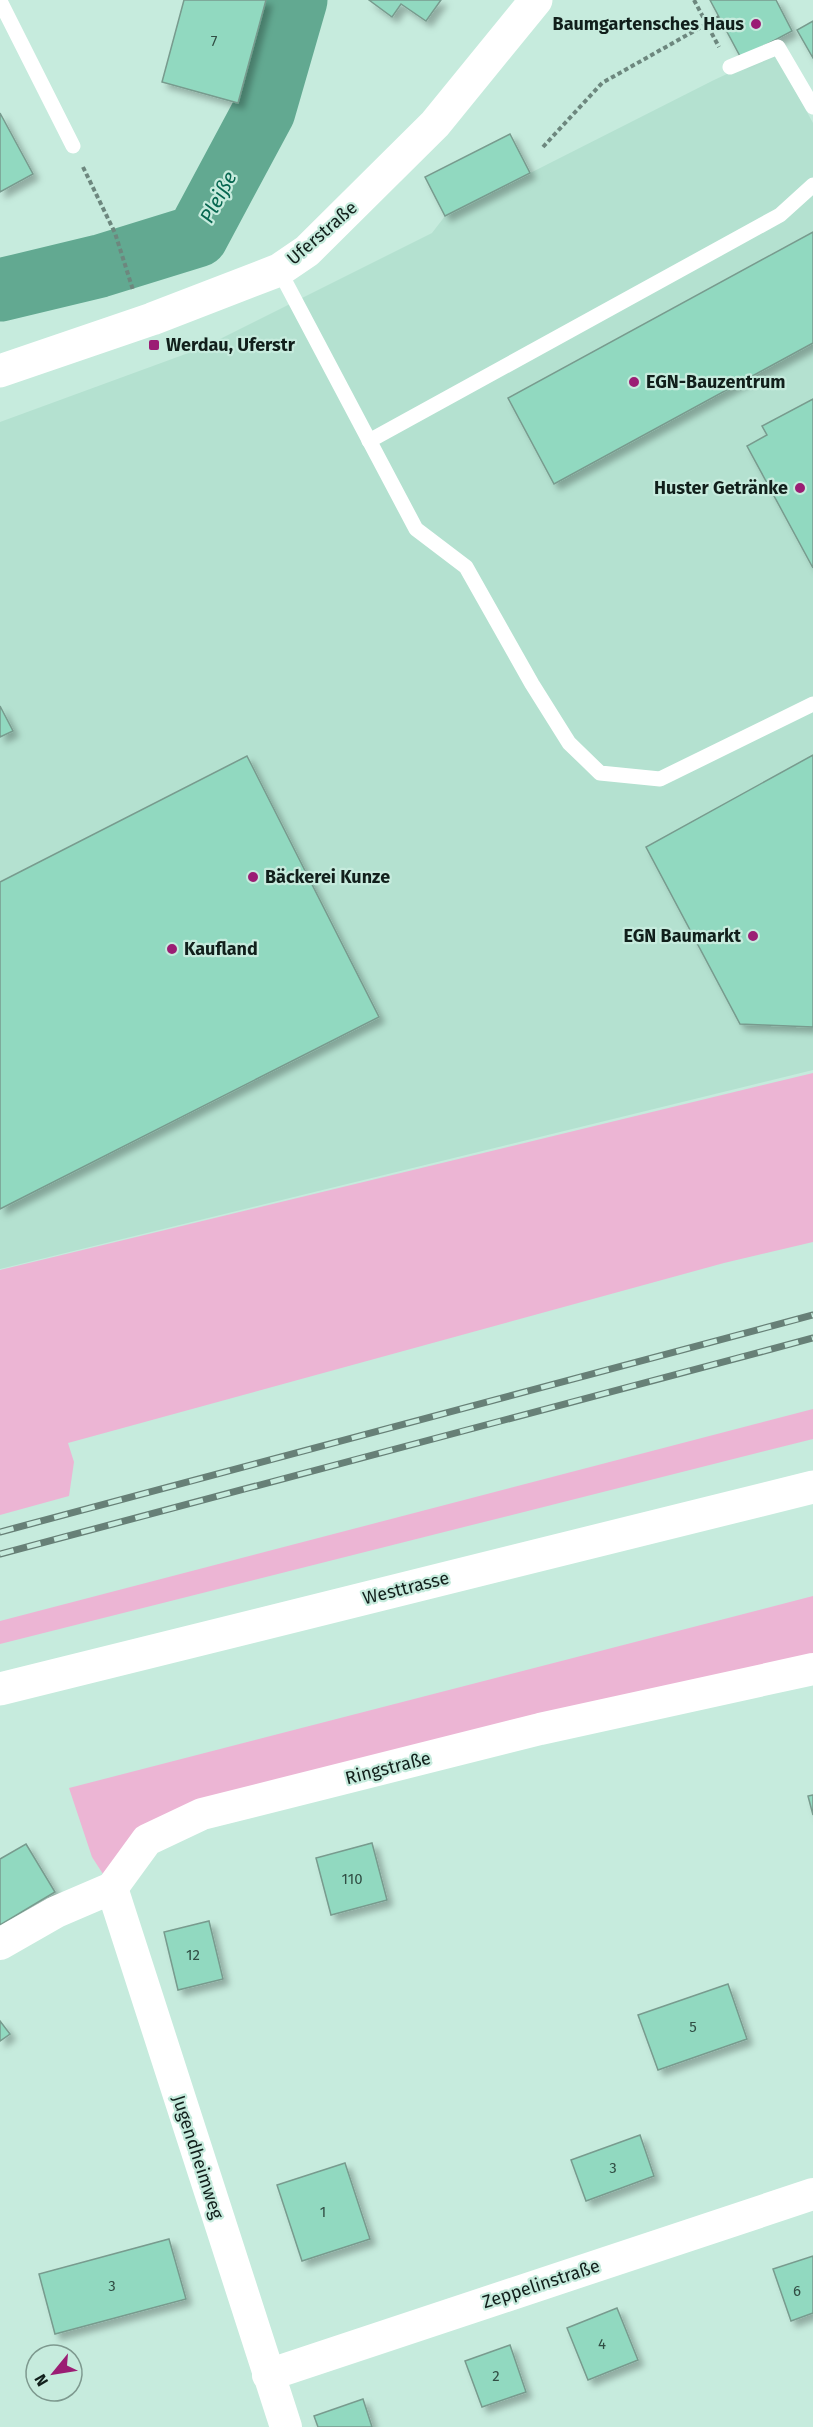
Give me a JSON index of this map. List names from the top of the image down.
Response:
{
  "streets": {
    "main road": ["Uferstraße", "Westtrasse"],
    "street": ["Ringstraße", "Jugendheimweg", "Zeppelinstraße"]
  },
  "crossings": [
    ["Ringstraße", "Jugendheimweg"],
    ["Jugendheimweg", "Zeppelinstraße"]
  ],
  "water": ["Pleiße"],
  "places": {
    "other": [
      "Baumgartensches Haus",
      "EGN-Bauzentrum",
      "Huster Getränke",
      "Bäckerei Kunze",
      "EGN Baumarkt",
      "Kaufland"
    ],
    "transit": ["Werdau, Uferstr"]
  },
  "house_numbers": [
    "7",
    "110",
    "12",
    "5",
    "3",
    "1",
    "3",
    "6",
    "4",
    "2"
  ],
  "north": "bottom left"
}
